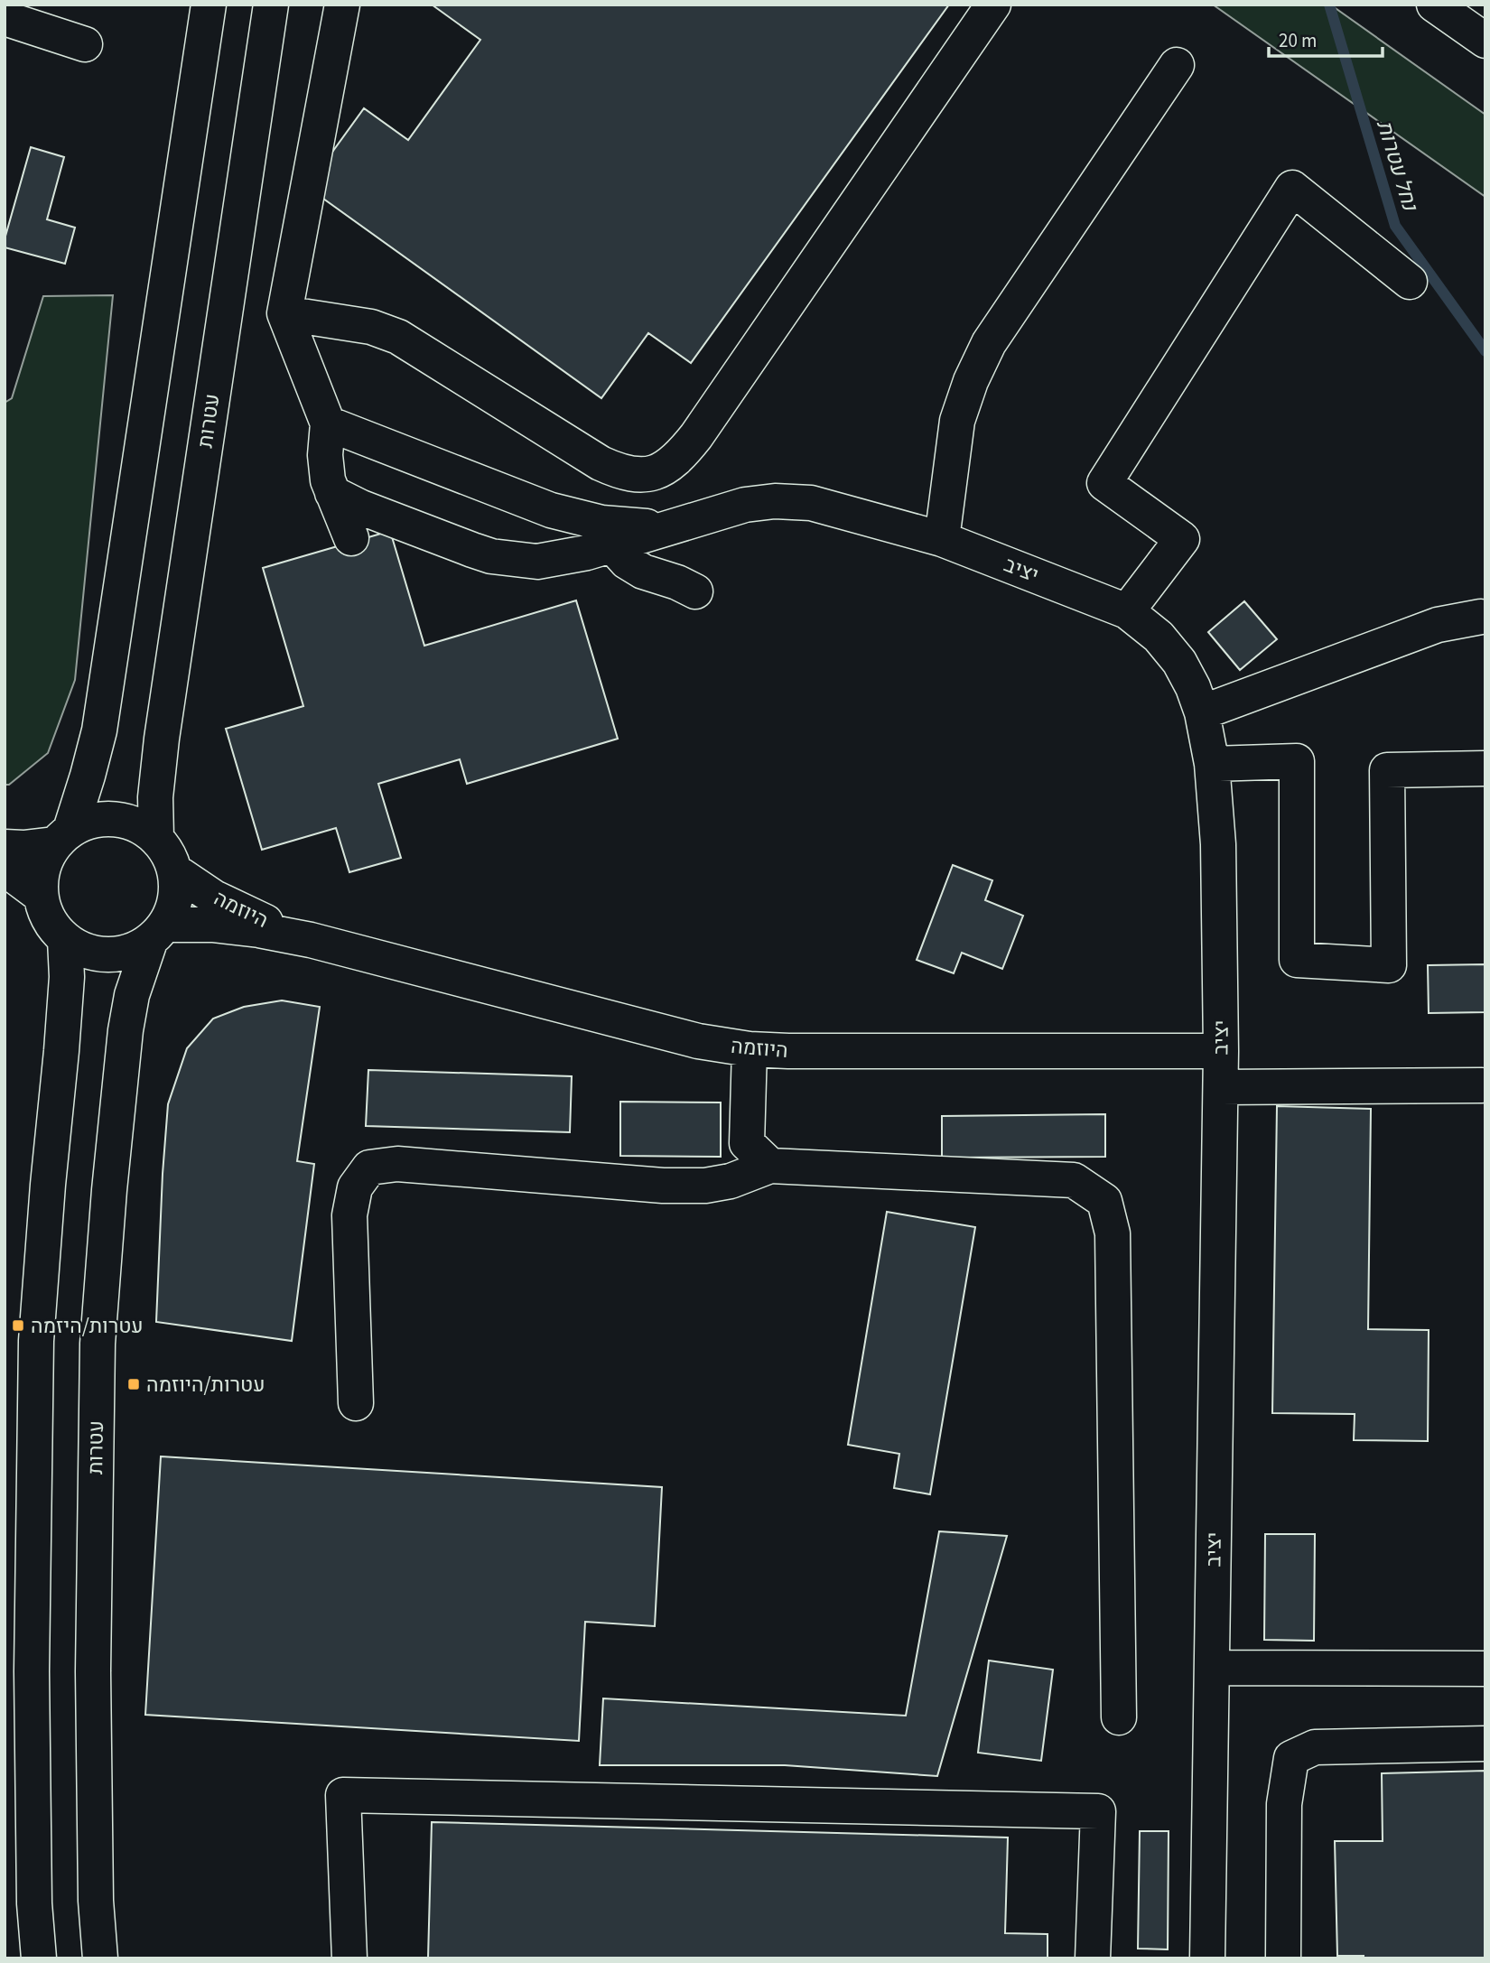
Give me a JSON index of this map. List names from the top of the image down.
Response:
{
  "streets": {
    "street": ["עטרות", "יציב", "היוזמה"]
  },
  "crossings": [
    ["עטרות", "היוזמה"],
    ["יציב", "היוזמה"]
  ],
  "water": ["נחל עטרות"],
  "places": {
    "transit": ["עטרות/היזמה", "עטרות/היוזמה"]
  },
  "scale_bar": "20 m"
}
